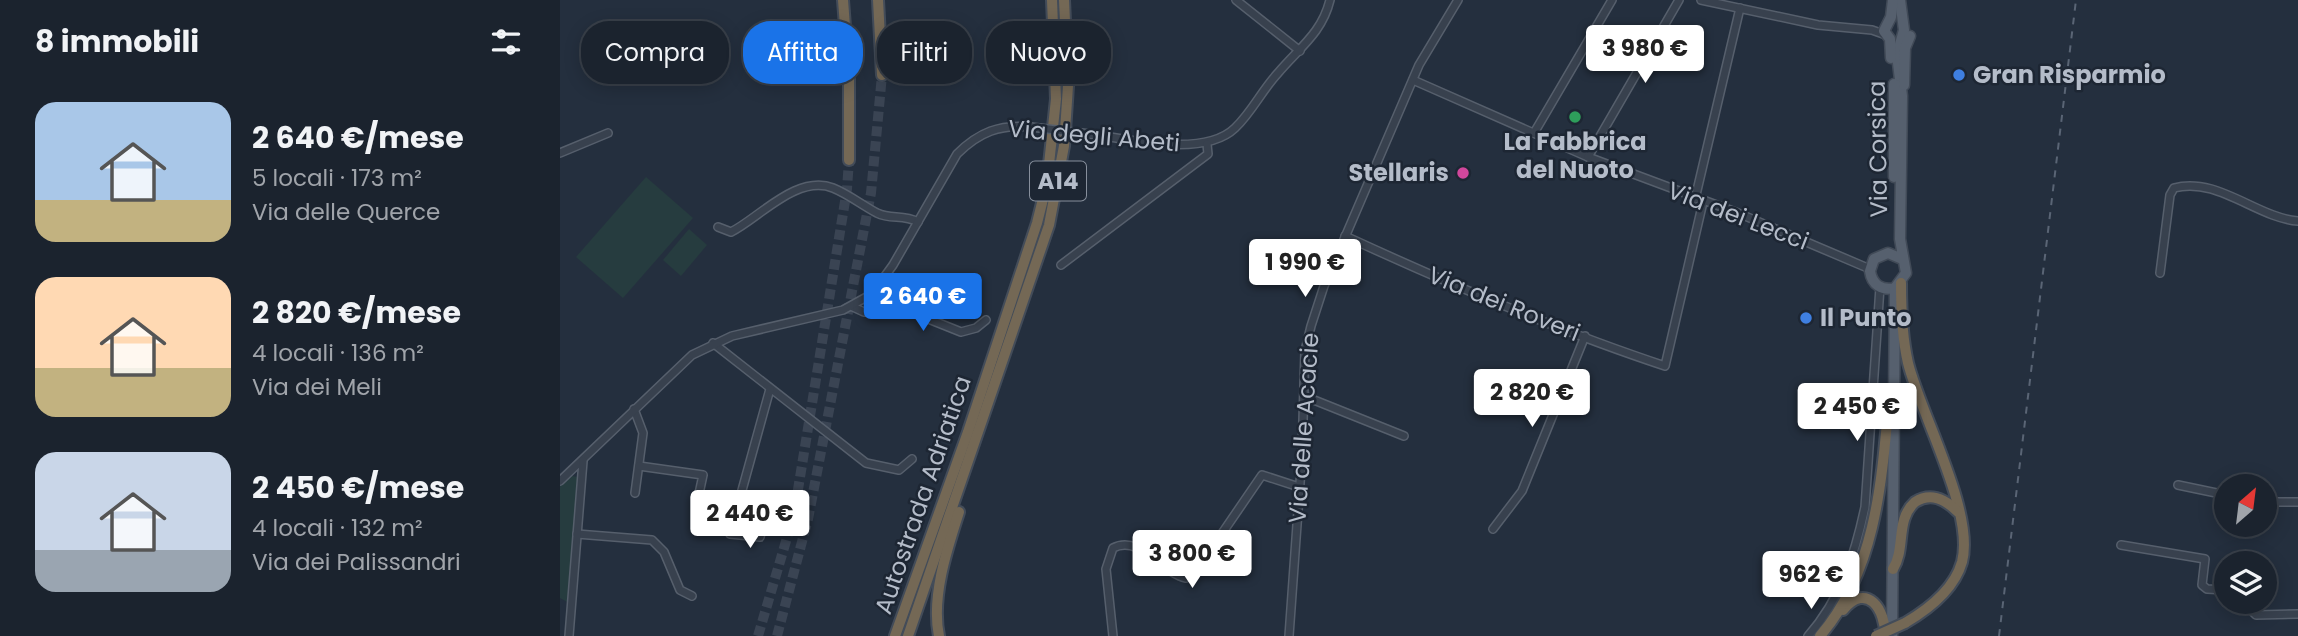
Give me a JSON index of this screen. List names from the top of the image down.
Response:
{
  "streets": {
    "highway": ["A14", "Autostrada Adriatica"],
    "main road": ["Via Corsica"],
    "street": [
      "Via degli Abeti",
      "Via dei Lecci",
      "Via dei Roveri",
      "Via delle Acacie"
    ]
  },
  "crossings": [
    ["Via Corsica", "Via dei Lecci"],
    ["Via dei Lecci", "Via dei Roveri"],
    ["Via dei Lecci", "Via delle Acacie"],
    ["Via dei Roveri", "Via delle Acacie"]
  ],
  "places": [
    "Gran Risparmio",
    "La Fabbrica del Nuoto",
    "Stellaris",
    "Il Punto"
  ],
  "north": "top right",
  "page": {
    "heading": "8 immobili",
    "chip": [
      "Compra",
      "Affitta",
      "Filtri",
      "Nuovo"
    ],
    "price": [
      "3 980 €",
      "1 990 €",
      "2 640 €",
      "2 820 €",
      "2 450 €",
      "2 440 €",
      "3 800 €",
      "962 €"
    ],
    "list": [
      {
        "name": "2 640 €/mese",
        "note": "5 locali · 173 m² · Via delle Querce"
      },
      {
        "name": "2 820 €/mese",
        "note": "4 locali · 136 m² · Via dei Meli"
      },
      {
        "name": "2 450 €/mese",
        "note": "4 locali · 132 m² · Via dei Palissandri"
      }
    ]
  }
}
